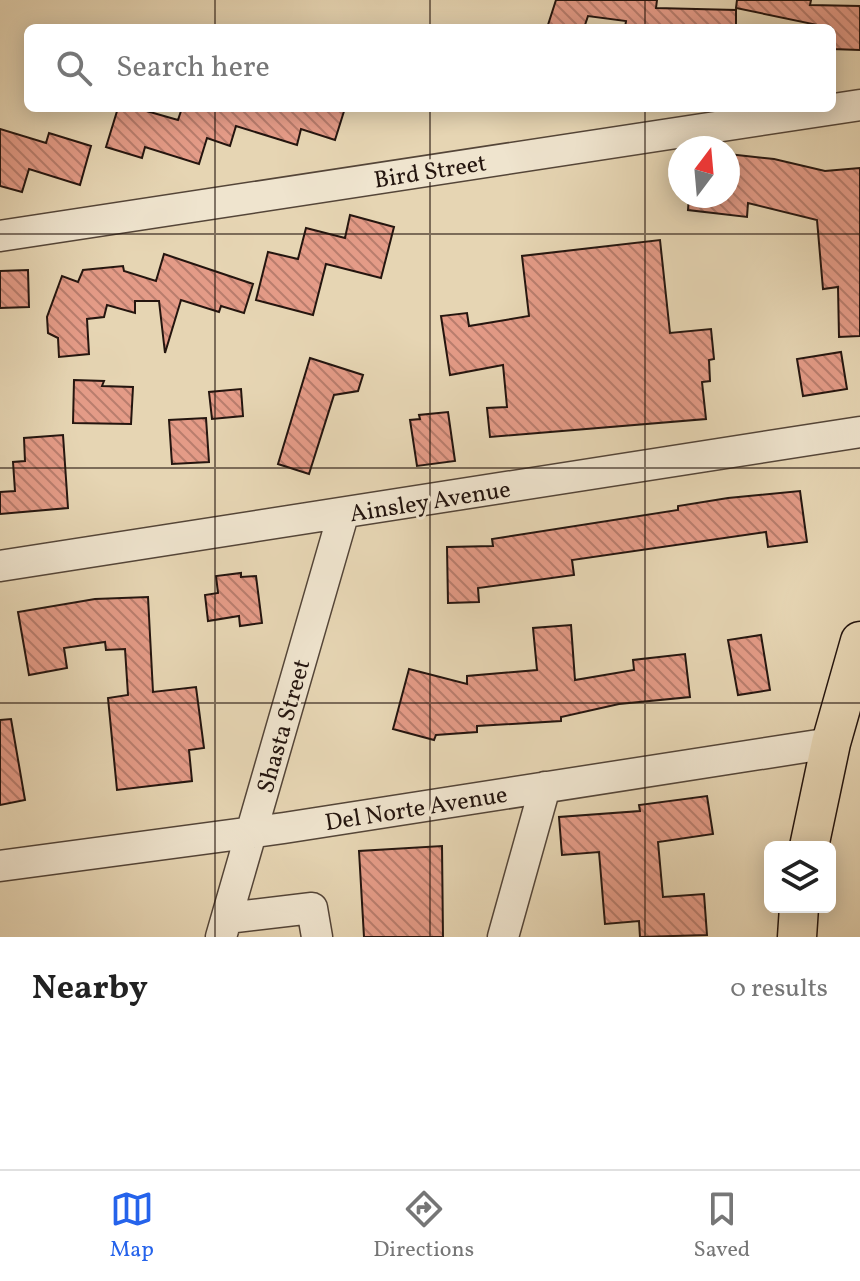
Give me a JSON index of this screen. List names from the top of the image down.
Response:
{
  "streets": {
    "street": [
      "Bird Street",
      "Ainsley Avenue",
      "Shasta Street",
      "Del Norte Avenue"
    ]
  },
  "crossings": [
    ["Ainsley Avenue", "Shasta Street"],
    ["Shasta Street", "Del Norte Avenue"]
  ],
  "north": "top",
  "page": {
    "search": "Search here",
    "heading": ["Nearby", "0 results"],
    "nav": ["Map", "Directions", "Saved"]
  }
}
